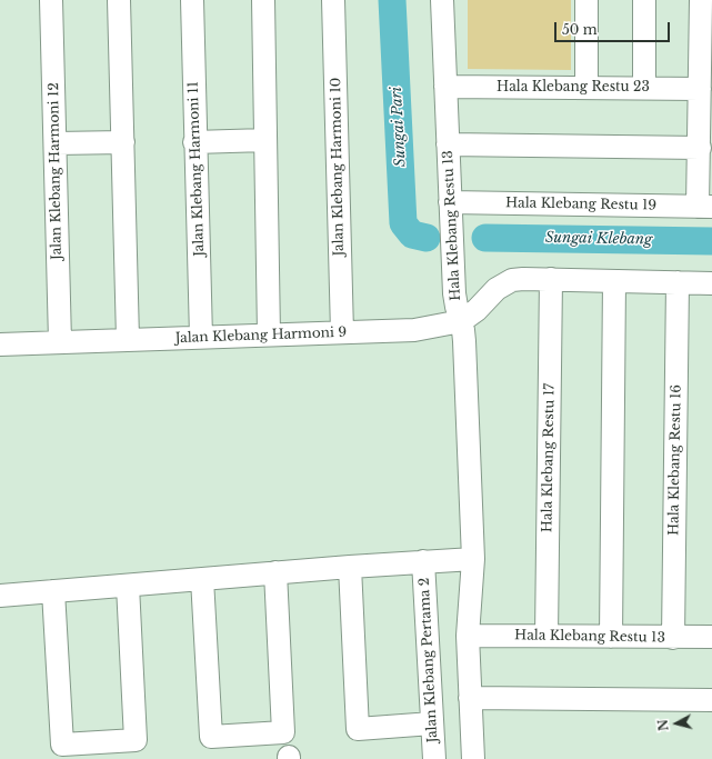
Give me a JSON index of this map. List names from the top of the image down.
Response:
{
  "streets": {
    "street": [
      "Hala Klebang Restu 23",
      "Jalan Klebang Harmoni 10",
      "Jalan Klebang Harmoni 11",
      "Jalan Klebang Harmoni 12",
      "Hala Klebang Restu 19",
      "Hala Klebang Restu 13",
      "Jalan Klebang Harmoni 9",
      "Hala Klebang Restu 17",
      "Hala Klebang Restu 16",
      "Jalan Klebang Pertama 2"
    ]
  },
  "crossings": [
    ["Hala Klebang Restu 23", "Hala Klebang Restu 13"],
    ["Jalan Klebang Harmoni 10", "Jalan Klebang Harmoni 9"],
    ["Jalan Klebang Harmoni 11", "Jalan Klebang Harmoni 9"],
    ["Jalan Klebang Harmoni 12", "Jalan Klebang Harmoni 9"],
    ["Hala Klebang Restu 19", "Hala Klebang Restu 13"],
    ["Hala Klebang Restu 13", "Jalan Klebang Harmoni 9"],
    ["Hala Klebang Restu 13", "Hala Klebang Restu 17"],
    ["Hala Klebang Restu 13", "Hala Klebang Restu 16"]
  ],
  "water": ["Sungai Pari", "Sungai Klebang"],
  "scale_bar": "50 m",
  "north": "left"
}
